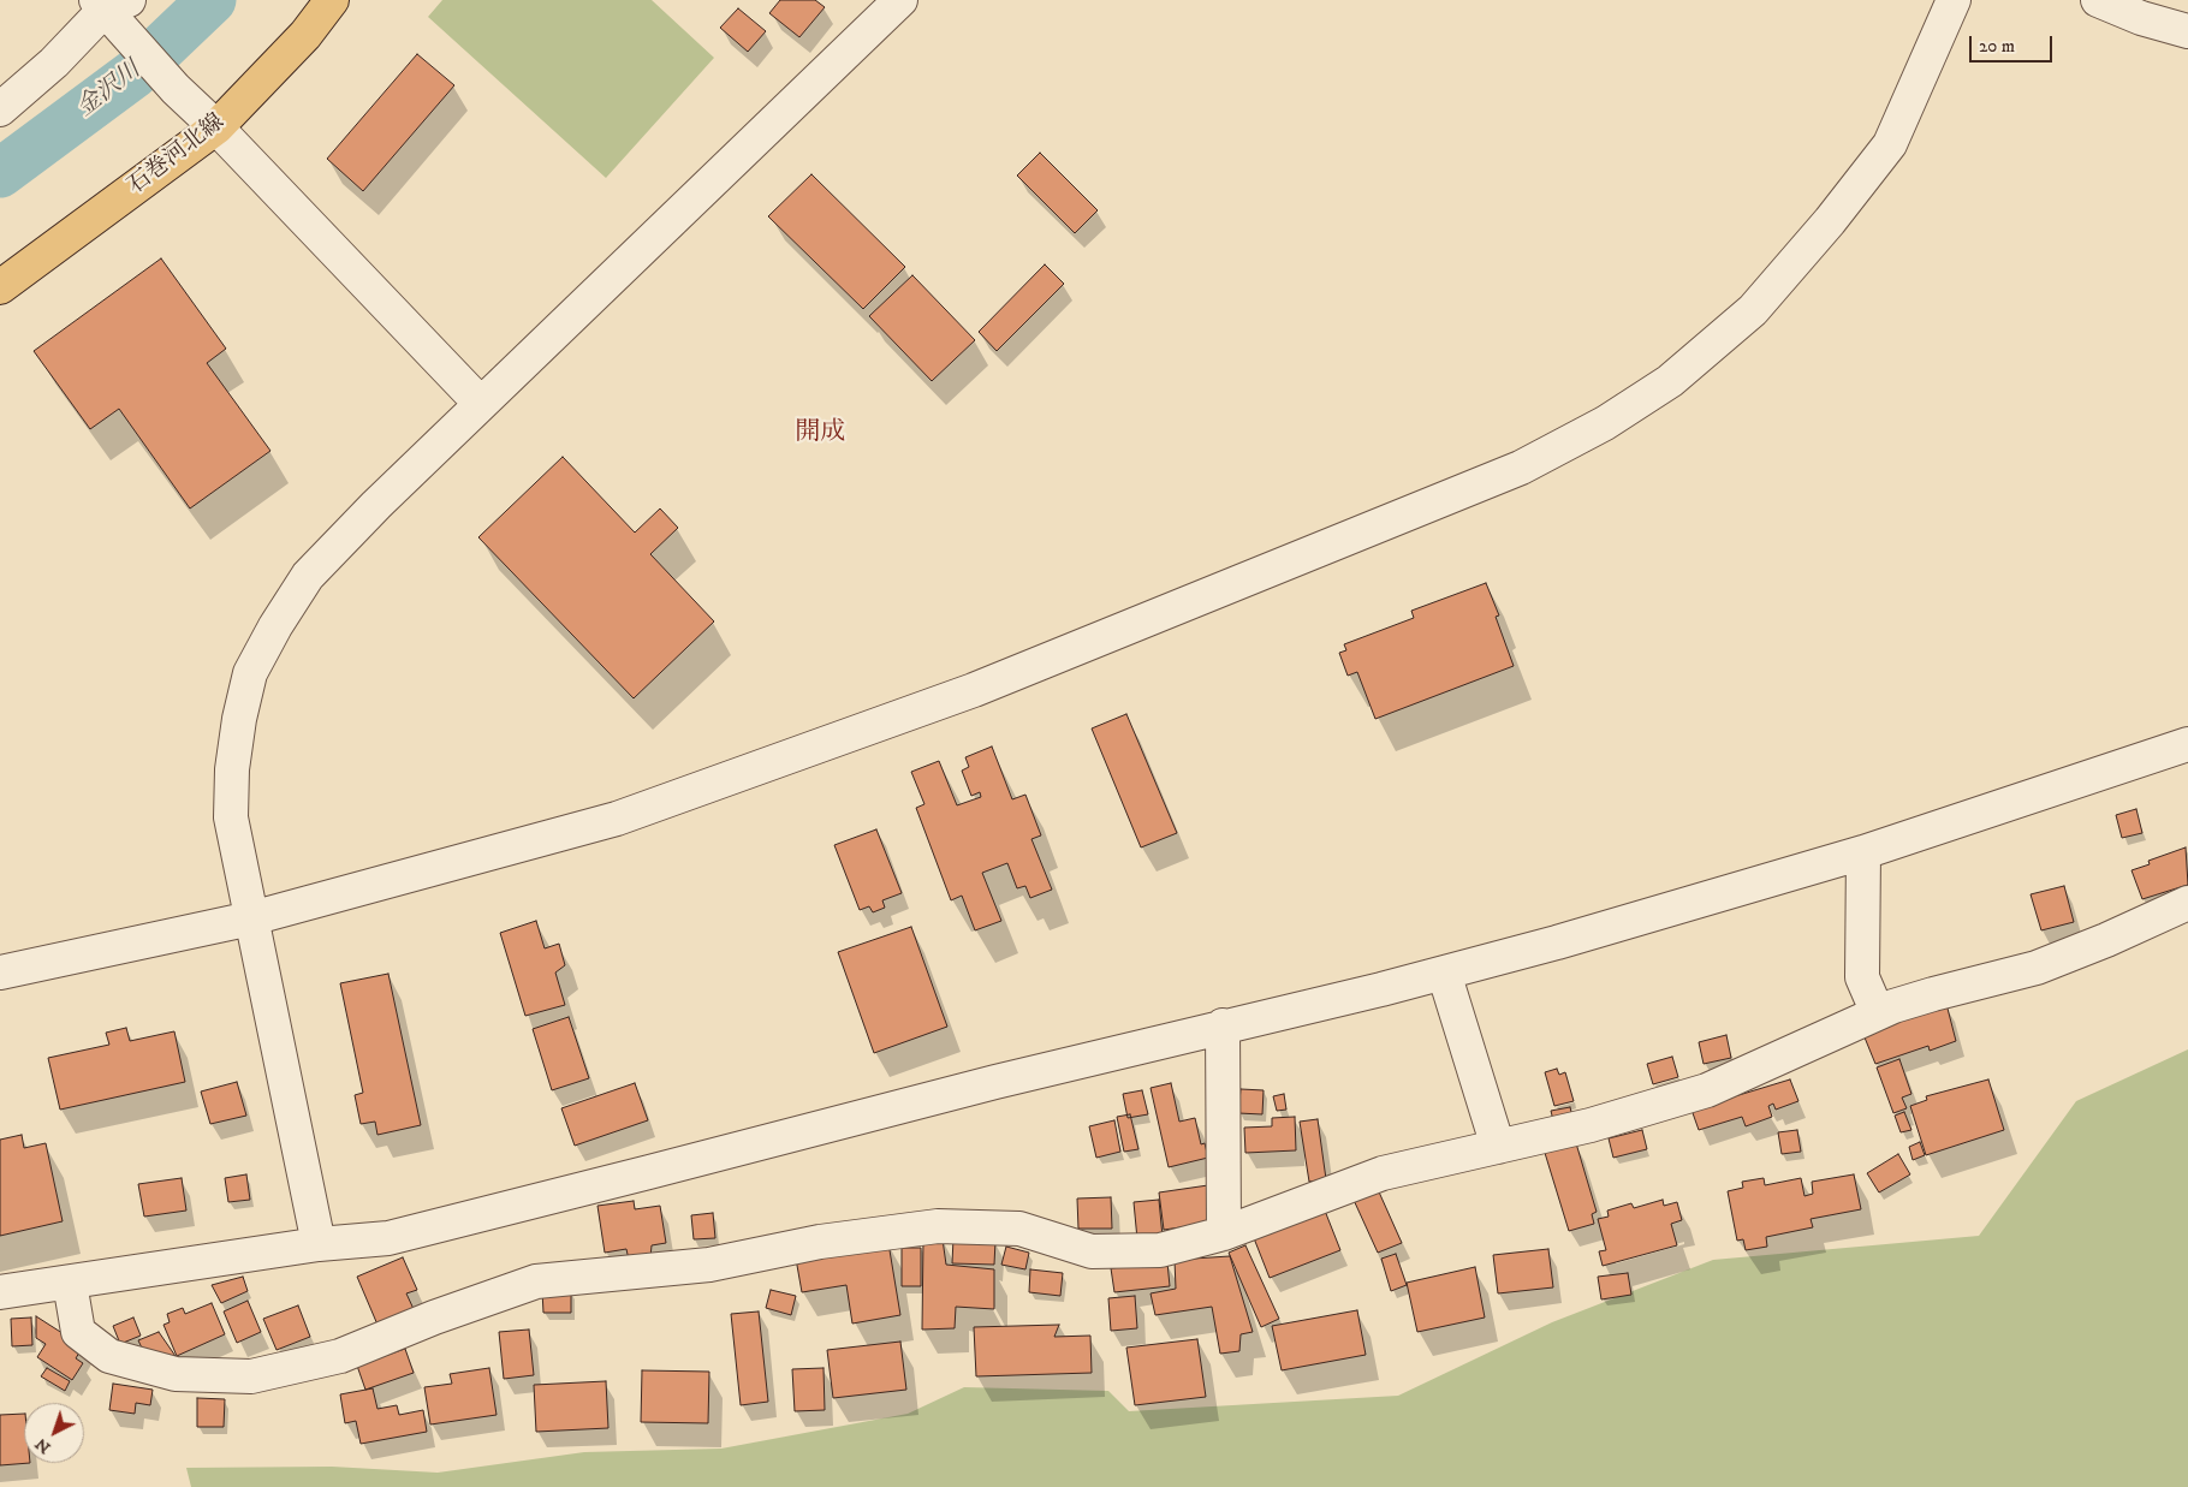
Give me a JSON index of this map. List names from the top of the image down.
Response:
{
  "streets": {
    "main road": ["石巻河北線"]
  },
  "districts": ["開成"],
  "water": ["金沢川"],
  "scale_bar": "20 m",
  "north": "bottom left"
}
